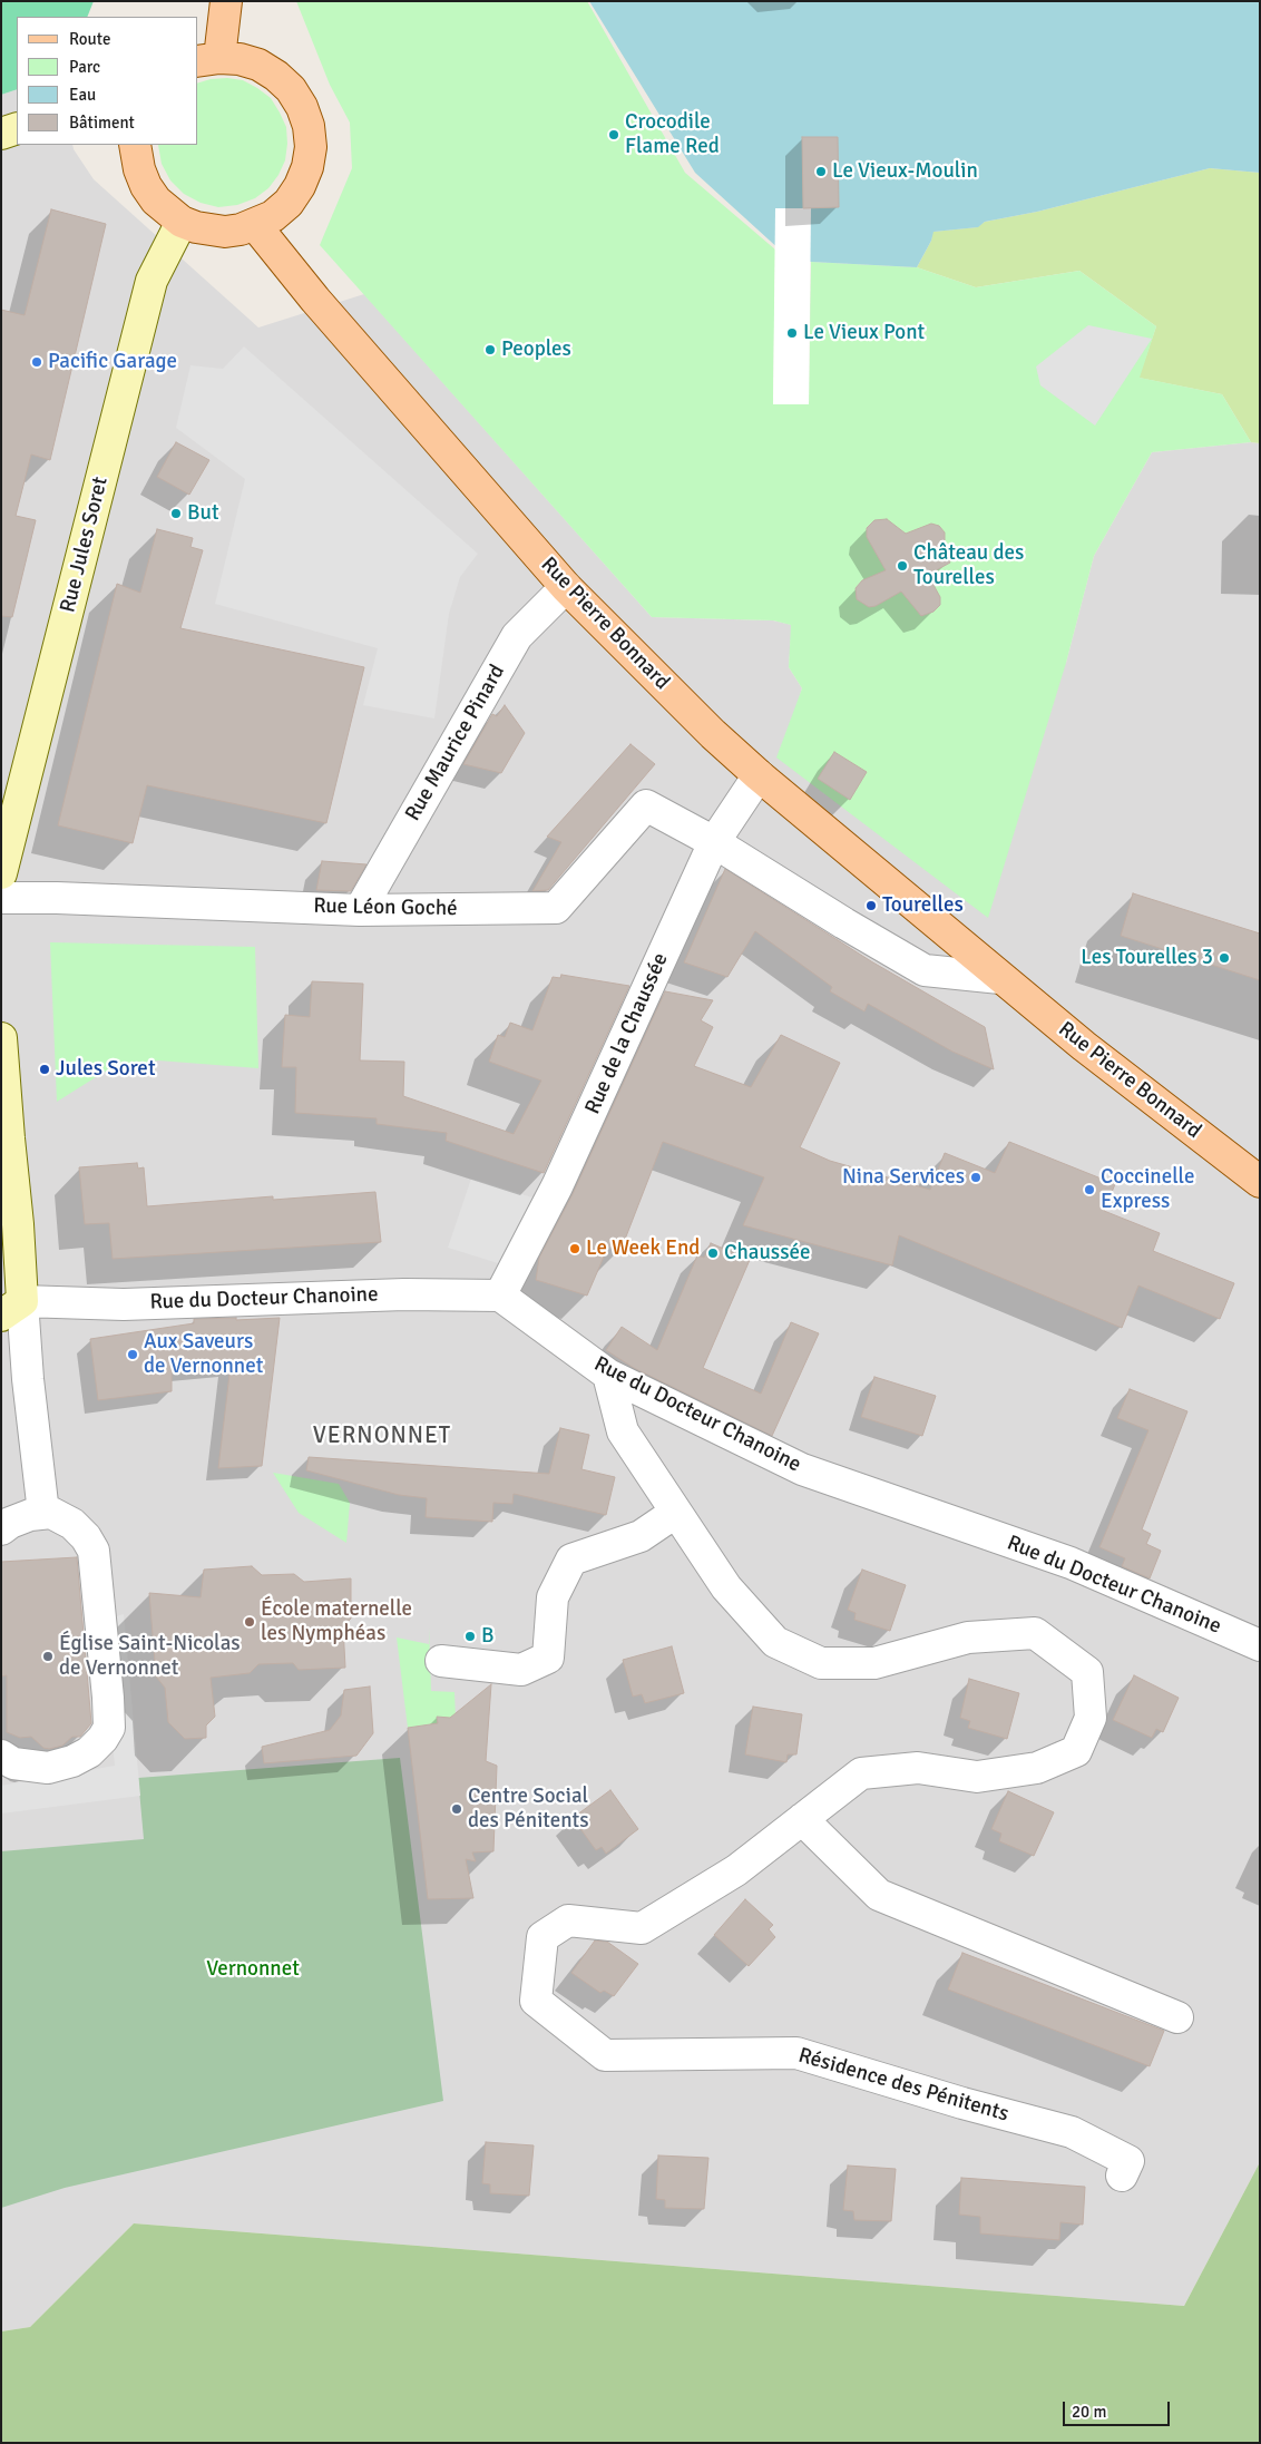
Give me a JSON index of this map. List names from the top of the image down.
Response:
{
  "streets": {
    "main road": ["Rue Jules Soret", "Rue Pierre Bonnard"],
    "street": [
      "Rue Maurice Pinard",
      "Rue Léon Goché",
      "Rue de la Chaussée",
      "Rue du Docteur Chanoine",
      "Résidence des Pénitents"
    ]
  },
  "crossings": [
    ["Rue Pierre Bonnard", "Rue Maurice Pinard"],
    ["Rue Pierre Bonnard", "Rue de la Chaussée"],
    ["Rue Maurice Pinard", "Rue Léon Goché"],
    ["Rue Léon Goché", "Rue de la Chaussée"],
    ["Rue de la Chaussée", "Rue du Docteur Chanoine"],
    ["Rue du Docteur Chanoine", "Résidence des Pénitents"]
  ],
  "districts": ["VERNONNET"],
  "parks": ["Vernonnet"],
  "places": [
    "Crocodile Flame Red",
    "Le Vieux-Moulin",
    "Le Vieux Pont",
    "Peoples",
    "Pacific Garage",
    "But",
    "Château des Tourelles",
    "Tourelles",
    "Les Tourelles 3",
    "Jules Soret",
    "Nina Services",
    "Coccinelle Express",
    "Le Week End",
    "Chaussée",
    "Aux Saveurs de Vernonnet",
    "École maternelle les Nymphéas",
    "B",
    "Église Saint-Nicolas de Vernonnet",
    "Centre Social des Pénitents"
  ],
  "legend": [
    "Route",
    "Parc",
    "Eau",
    "Bâtiment"
  ],
  "scale_bar": "20 m"
}
